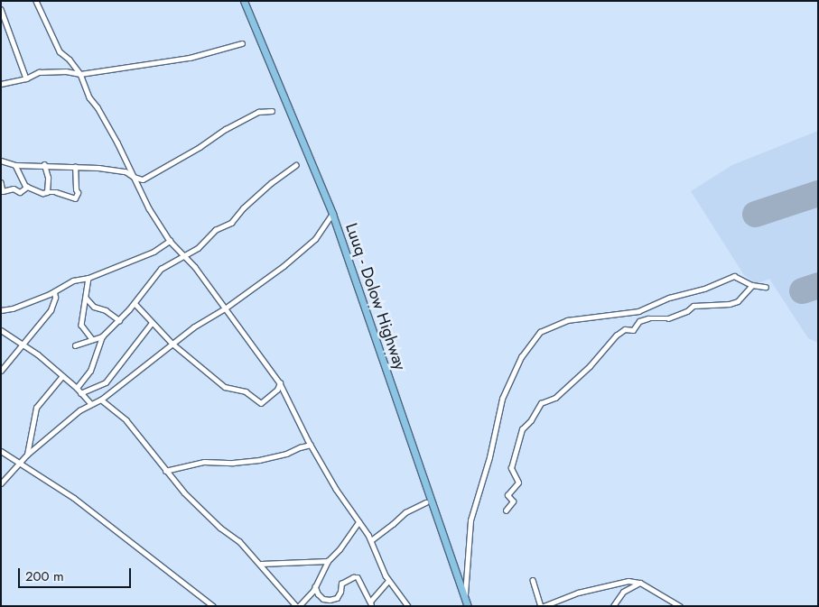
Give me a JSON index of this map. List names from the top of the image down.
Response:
{
  "streets": {
    "main road": ["Luuq - Dolow Highway"]
  },
  "scale_bar": "200 m"
}
